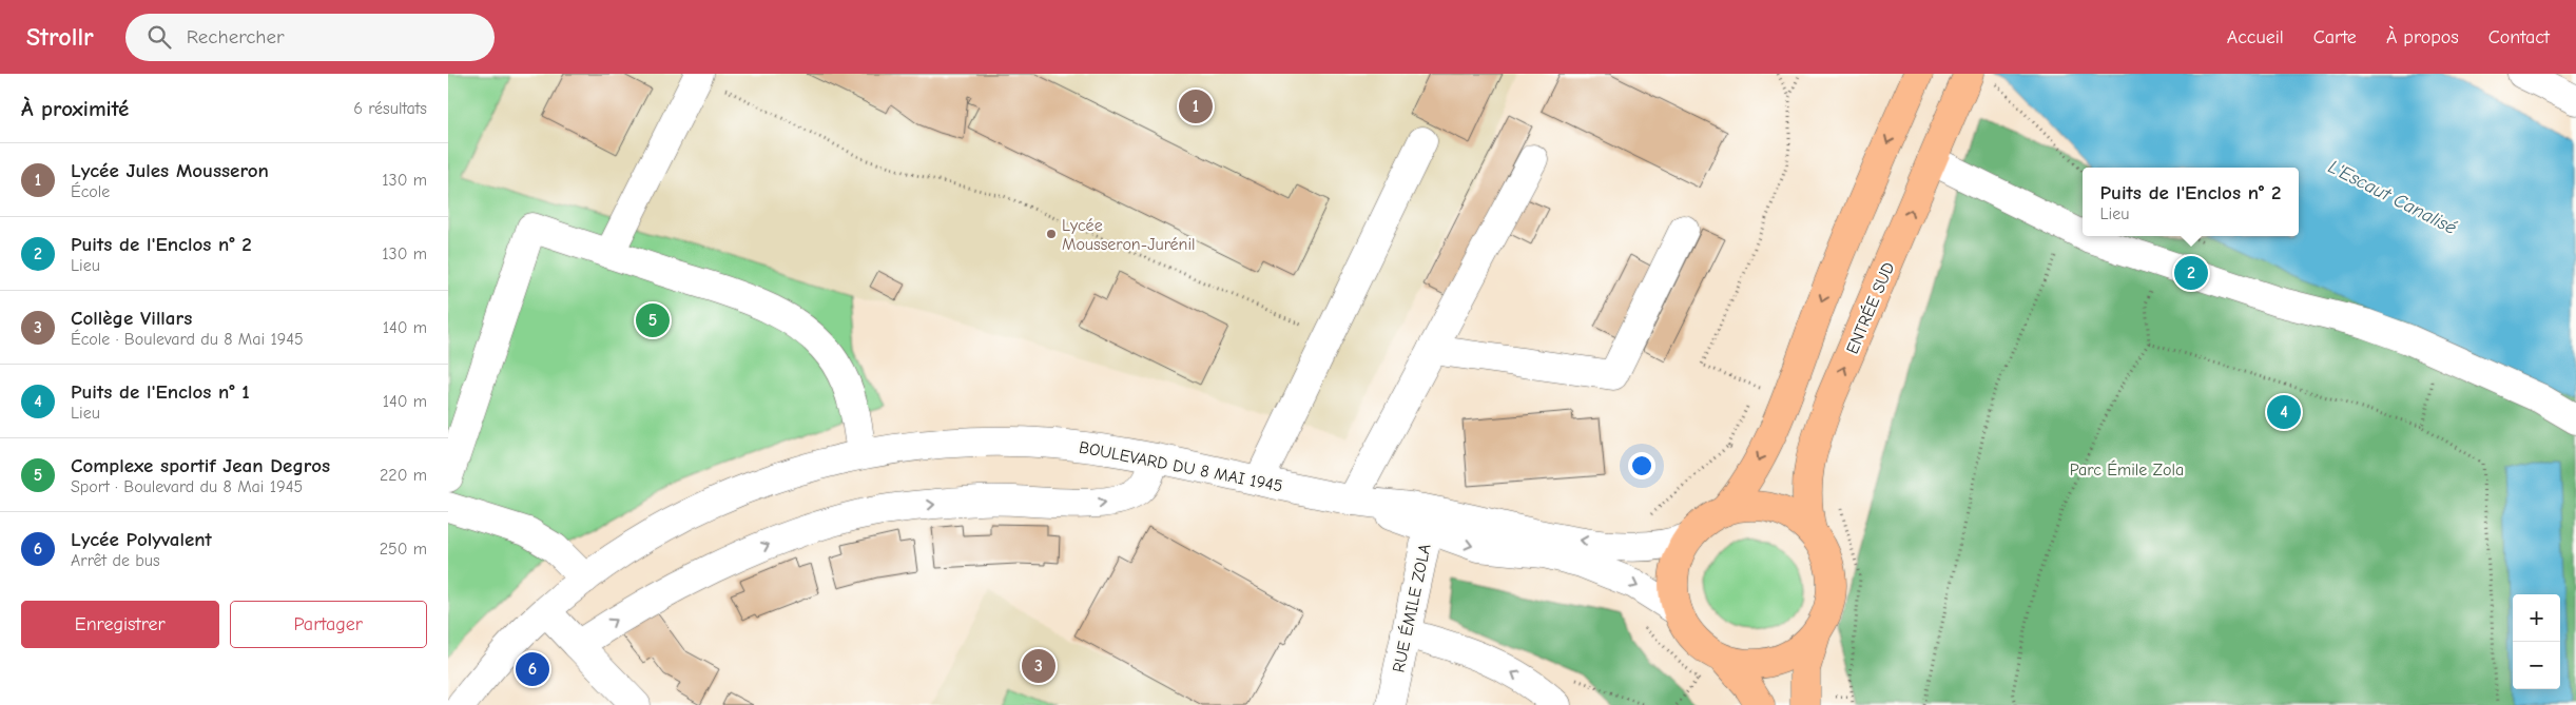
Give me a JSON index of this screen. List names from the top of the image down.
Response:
{
  "streets": {
    "main road": ["ENTRÉE SUD"],
    "street": ["BOULEVARD DU 8 MAI 1945", "RUE ÉMILE ZOLA"]
  },
  "crossings": [
    ["ENTRÉE SUD", "BOULEVARD DU 8 MAI 1945"],
    ["BOULEVARD DU 8 MAI 1945", "RUE ÉMILE ZOLA"]
  ],
  "water": ["L'Escaut Canalisé"],
  "parks": ["Parc Émile Zola"],
  "places": ["Lycée Mousseron-Jurénil"],
  "page": {
    "header": "Strollr",
    "search": "Rechercher",
    "nav": [
      "Accueil",
      "Carte",
      "À propos",
      "Contact"
    ],
    "heading": ["À proximité", "6 résultats"],
    "pins": [
      "1",
      "2",
      "5",
      "4",
      "3",
      "6"
    ],
    "list": [
      {
        "mark": "1",
        "name": "Lycée Jules Mousseron",
        "note": "École",
        "value": "130 m"
      },
      {
        "mark": "2",
        "name": "Puits de l'Enclos n° 2",
        "note": "Lieu",
        "value": "130 m"
      },
      {
        "mark": "3",
        "name": "Collège Villars",
        "note": "École · Boulevard du 8 Mai 1945",
        "value": "140 m"
      },
      {
        "mark": "4",
        "name": "Puits de l'Enclos n° 1",
        "note": "Lieu",
        "value": "140 m"
      },
      {
        "mark": "5",
        "name": "Complexe sportif Jean Degros",
        "note": "Sport · Boulevard du 8 Mai 1945",
        "value": "220 m"
      },
      {
        "mark": "6",
        "name": "Lycée Polyvalent",
        "note": "Arrêt de bus",
        "value": "250 m"
      }
    ],
    "popup": ["Puits de l'Enclos n° 2", "Lieu"],
    "buttons": ["Enregistrer", "Partager"],
    "map_buttons": ["+", "−"]
  }
}
